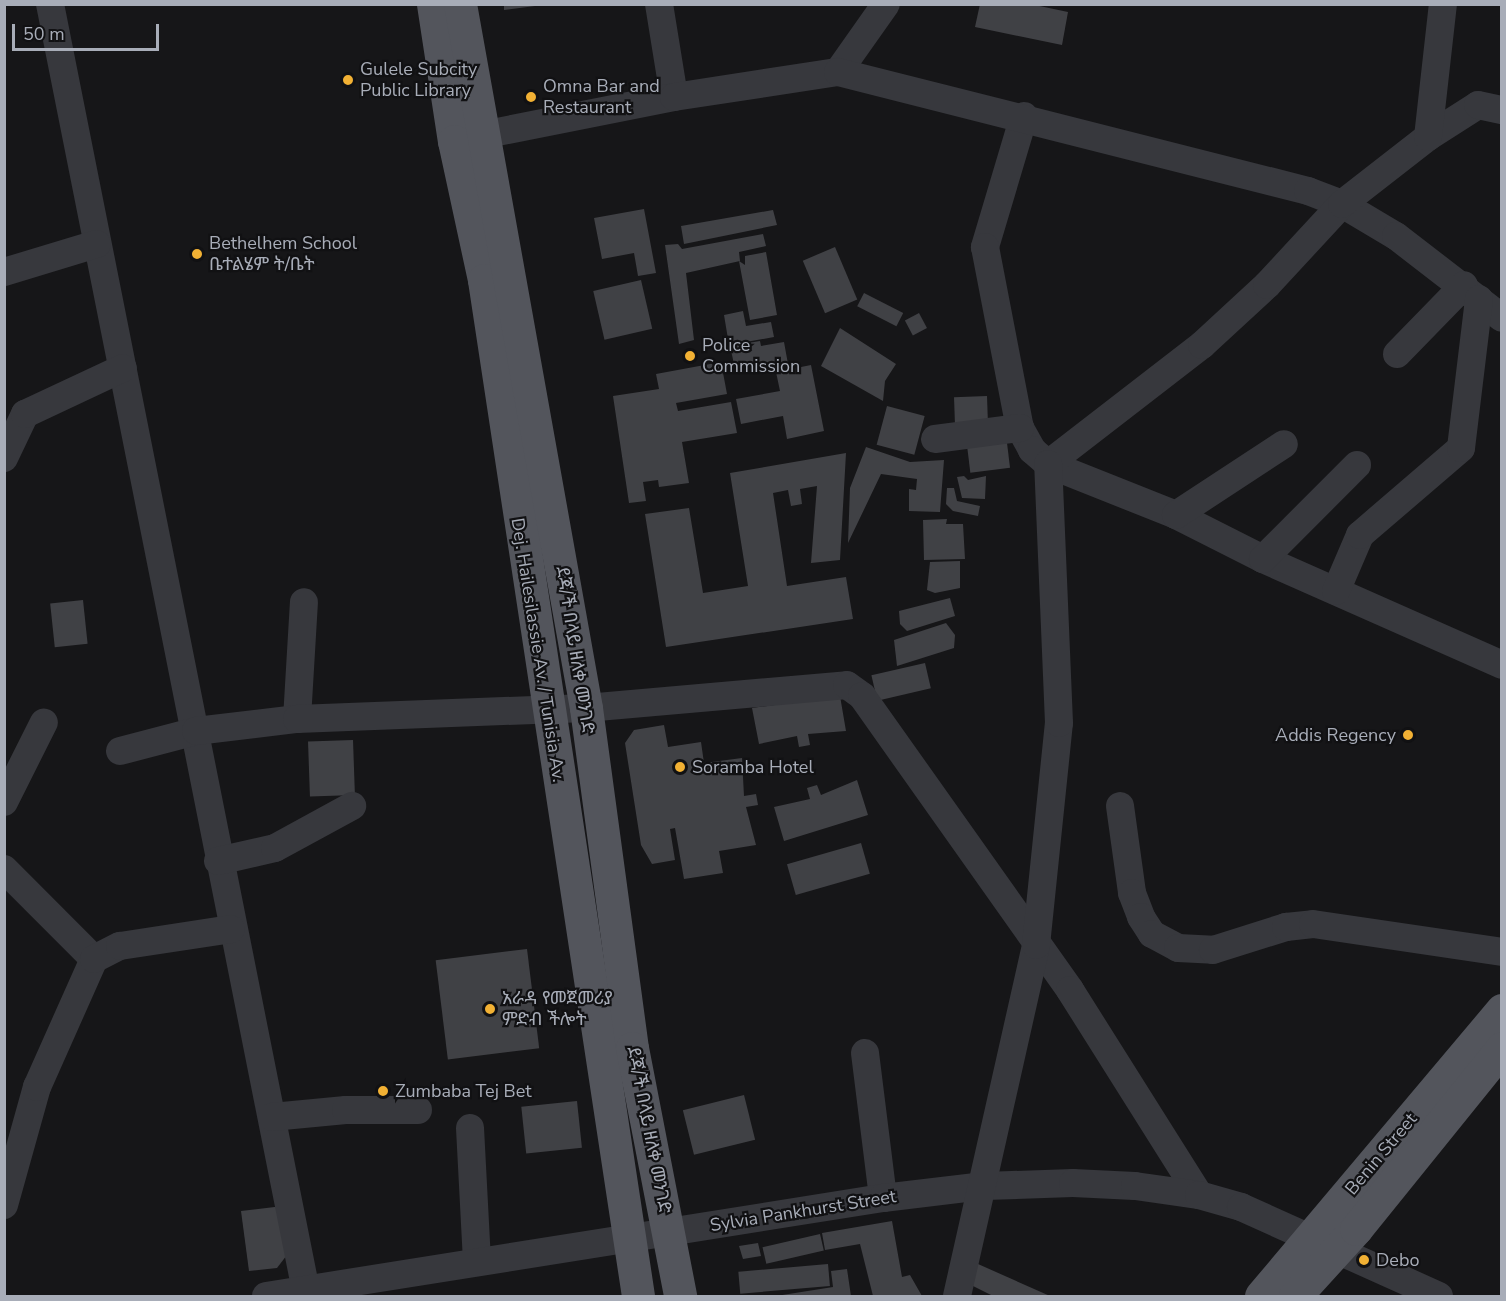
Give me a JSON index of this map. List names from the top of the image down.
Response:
{
  "streets": {
    "main road": ["Dej. Hailesilassie Av. / Tunisia Av.", "ደጃ/ች በላይ ዘለቀ መንገድ", "Benin Street"],
    "street": ["Sylvia Pankhurst Street"]
  },
  "crossings": [
    ["Dej. Hailesilassie Av. / Tunisia Av.", "ደጃ/ች በላይ ዘለቀ መንገድ"],
    ["Dej. Hailesilassie Av. / Tunisia Av.", "Sylvia Pankhurst Street"],
    ["ደጃ/ች በላይ ዘለቀ መንገድ", "Sylvia Pankhurst Street"],
    ["Benin Street", "Sylvia Pankhurst Street"]
  ],
  "places": [
    "Gulele Subcity Public Library",
    "Omna Bar and Restaurant",
    "Bethelhem School ቤተልሄም ት/ቤት",
    "Police Commission",
    "Addis Regency",
    "Soramba Hotel",
    "አራዳ የመጀመሪያ ምድብ ችሎት",
    "Zumbaba Tej Bet",
    "Debo"
  ],
  "scale_bar": "50 m"
}
